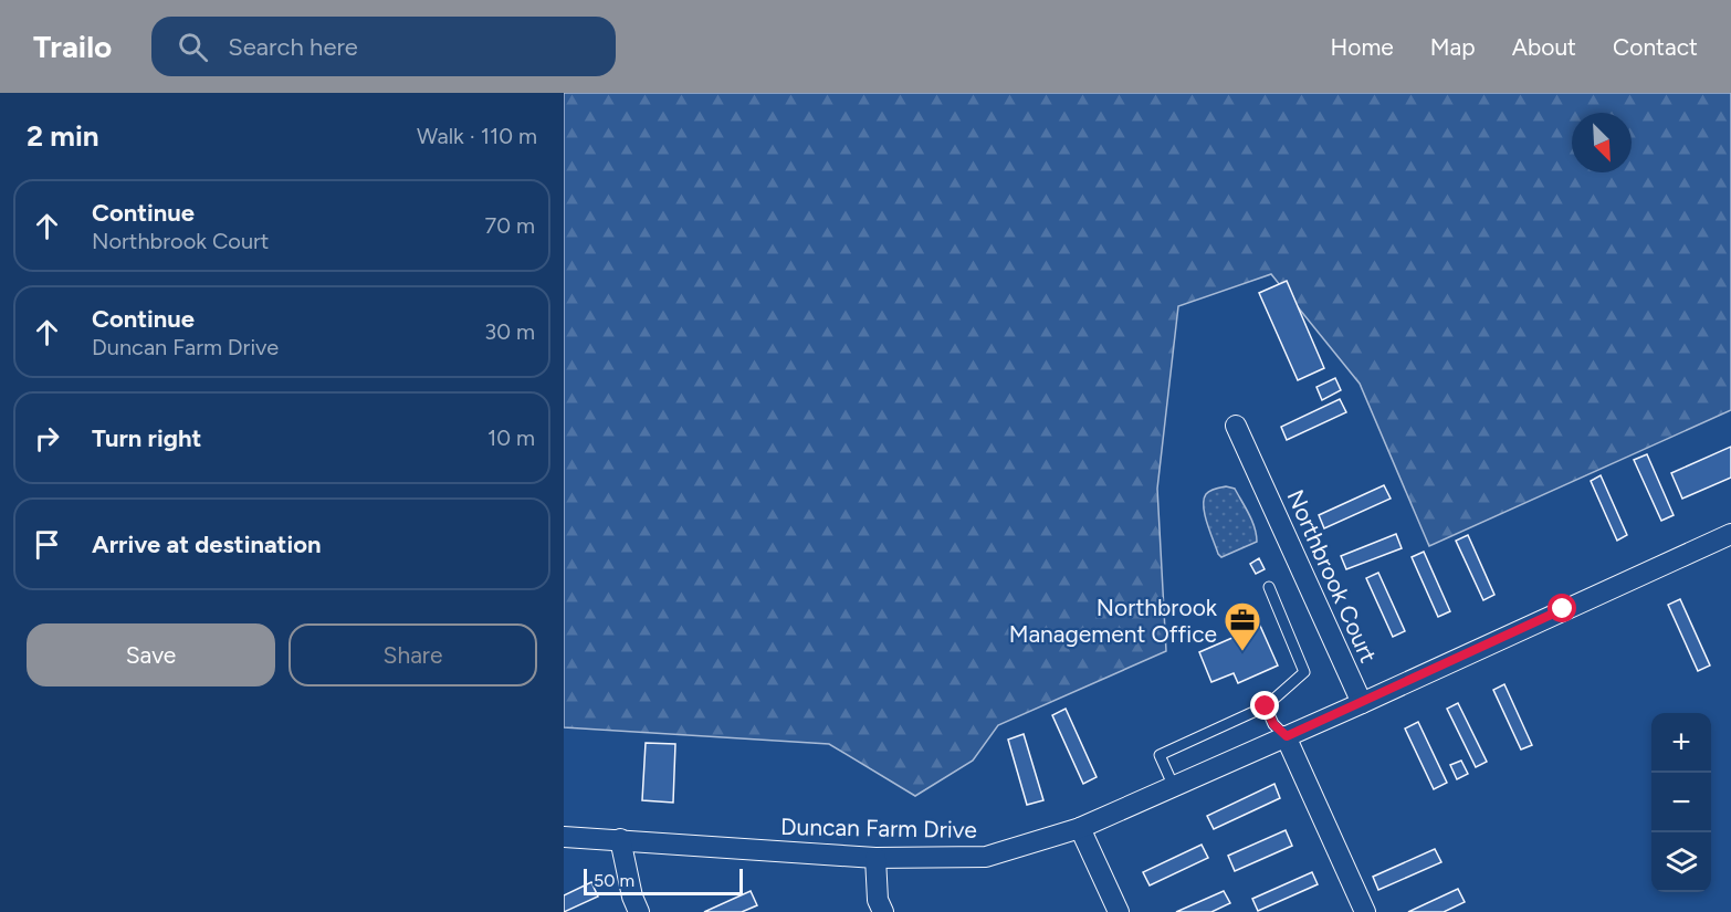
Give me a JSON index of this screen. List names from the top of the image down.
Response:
{
  "streets": {
    "street": ["Northbrook Court", "Duncan Farm Drive"]
  },
  "crossings": [
    ["Northbrook Court", "Duncan Farm Drive"]
  ],
  "places": {
    "office": ["Northbrook Management Office"]
  },
  "scale_bar": "50 m",
  "north": "bottom right",
  "page": {
    "header": "Trailo",
    "search": "Search here",
    "nav": [
      "Home",
      "Map",
      "About",
      "Contact"
    ],
    "heading": ["2 min", "Walk · 110 m"],
    "list": [
      ["Continue", "Northbrook Court", "70 m"],
      ["Continue", "Duncan Farm Drive", "30 m"],
      ["Turn right", "10 m"],
      "Arrive at destination"
    ],
    "buttons": ["Save", "Share"],
    "map_buttons": ["+", "−"],
    "scale": "50 m"
  }
}
